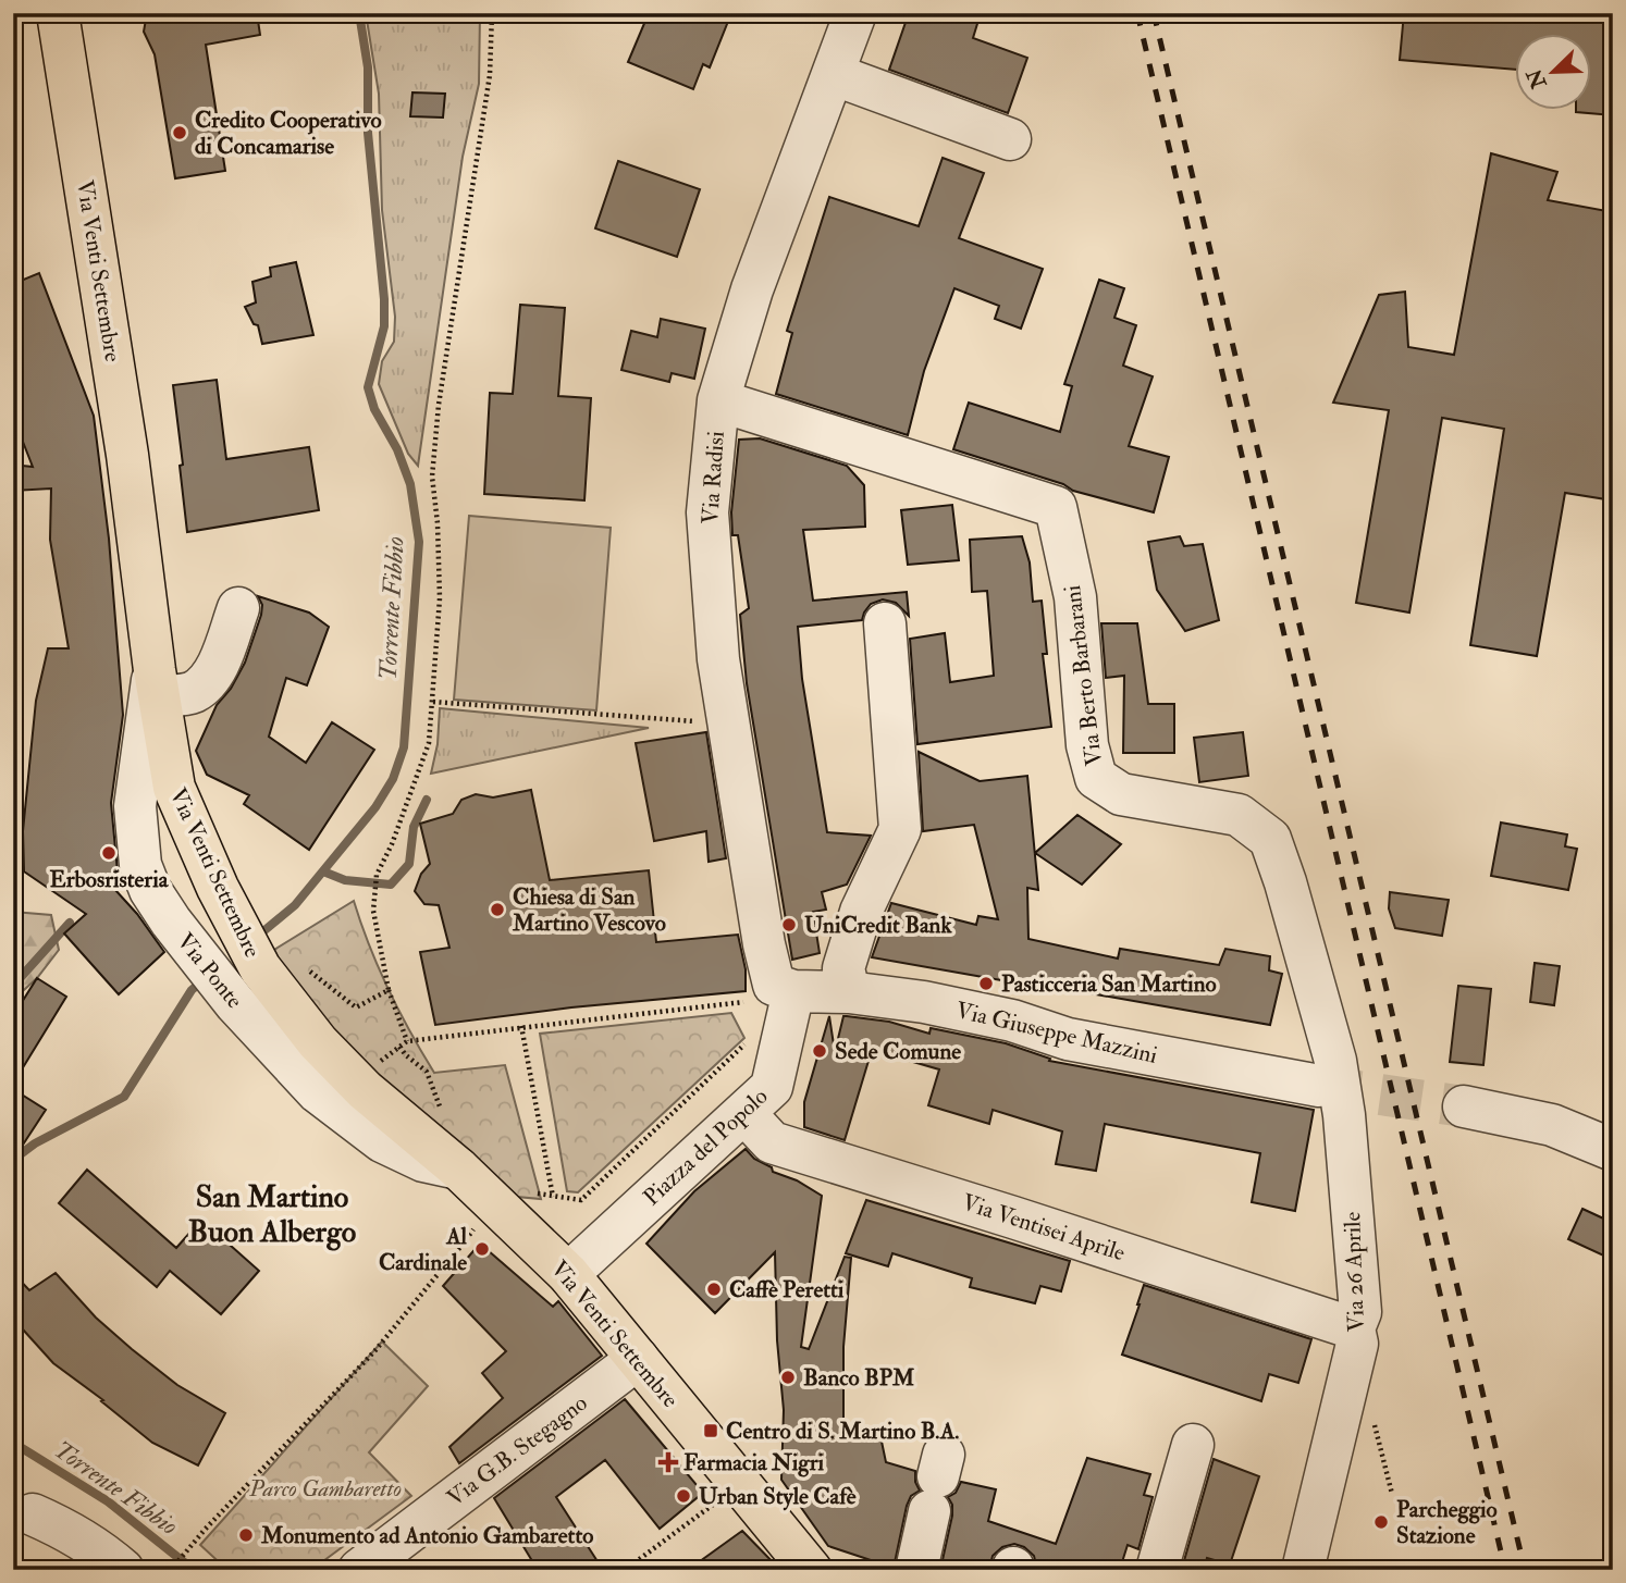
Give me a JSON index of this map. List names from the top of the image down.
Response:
{
  "streets": {
    "main road": ["Via Venti Settembre"],
    "street": [
      "Via Radisi",
      "Via Berto Barbarani",
      "Via Ponte",
      "Via Giuseppe Mazzini",
      "Piazza del Popolo",
      "Via Ventisei Aprile",
      "Via 26 Aprile",
      "Via G.B. Stegagno"
    ]
  },
  "crossings": [
    ["Via Venti Settembre", "Via Ponte"],
    ["Via Venti Settembre", "Piazza del Popolo"],
    ["Via Venti Settembre", "Via G.B. Stegagno"],
    ["Via Radisi", "Via Berto Barbarani"],
    ["Via Radisi", "Via Giuseppe Mazzini"],
    ["Via Radisi", "Piazza del Popolo"],
    ["Via Berto Barbarani", "Via Giuseppe Mazzini"],
    ["Via Berto Barbarani", "Via 26 Aprile"],
    ["Via Giuseppe Mazzini", "Piazza del Popolo"],
    ["Via Giuseppe Mazzini", "Via 26 Aprile"],
    ["Piazza del Popolo", "Via Ventisei Aprile"],
    ["Via Ventisei Aprile", "Via 26 Aprile"]
  ],
  "districts": ["San Martino Buon Albergo"],
  "water": ["Torrente Fibbio"],
  "parks": ["Parco Gambaretto"],
  "places": {
    "other": [
      "Credito Cooperativo di Concamarise",
      "Erbosristeria",
      "Chiesa di San Martino Vescovo",
      "UniCredit Bank",
      "Pasticceria San Martino",
      "Sede Comune",
      "Al Cardinale",
      "Caffè Peretti",
      "Banco BPM",
      "Urban Style Cafè",
      "Parcheggio Stazione",
      "Monumento ad Antonio Gambaretto"
    ],
    "transit": ["Centro di S. Martino B.A."],
    "health": ["Farmacia Nigri"]
  },
  "north": "bottom left"
}
